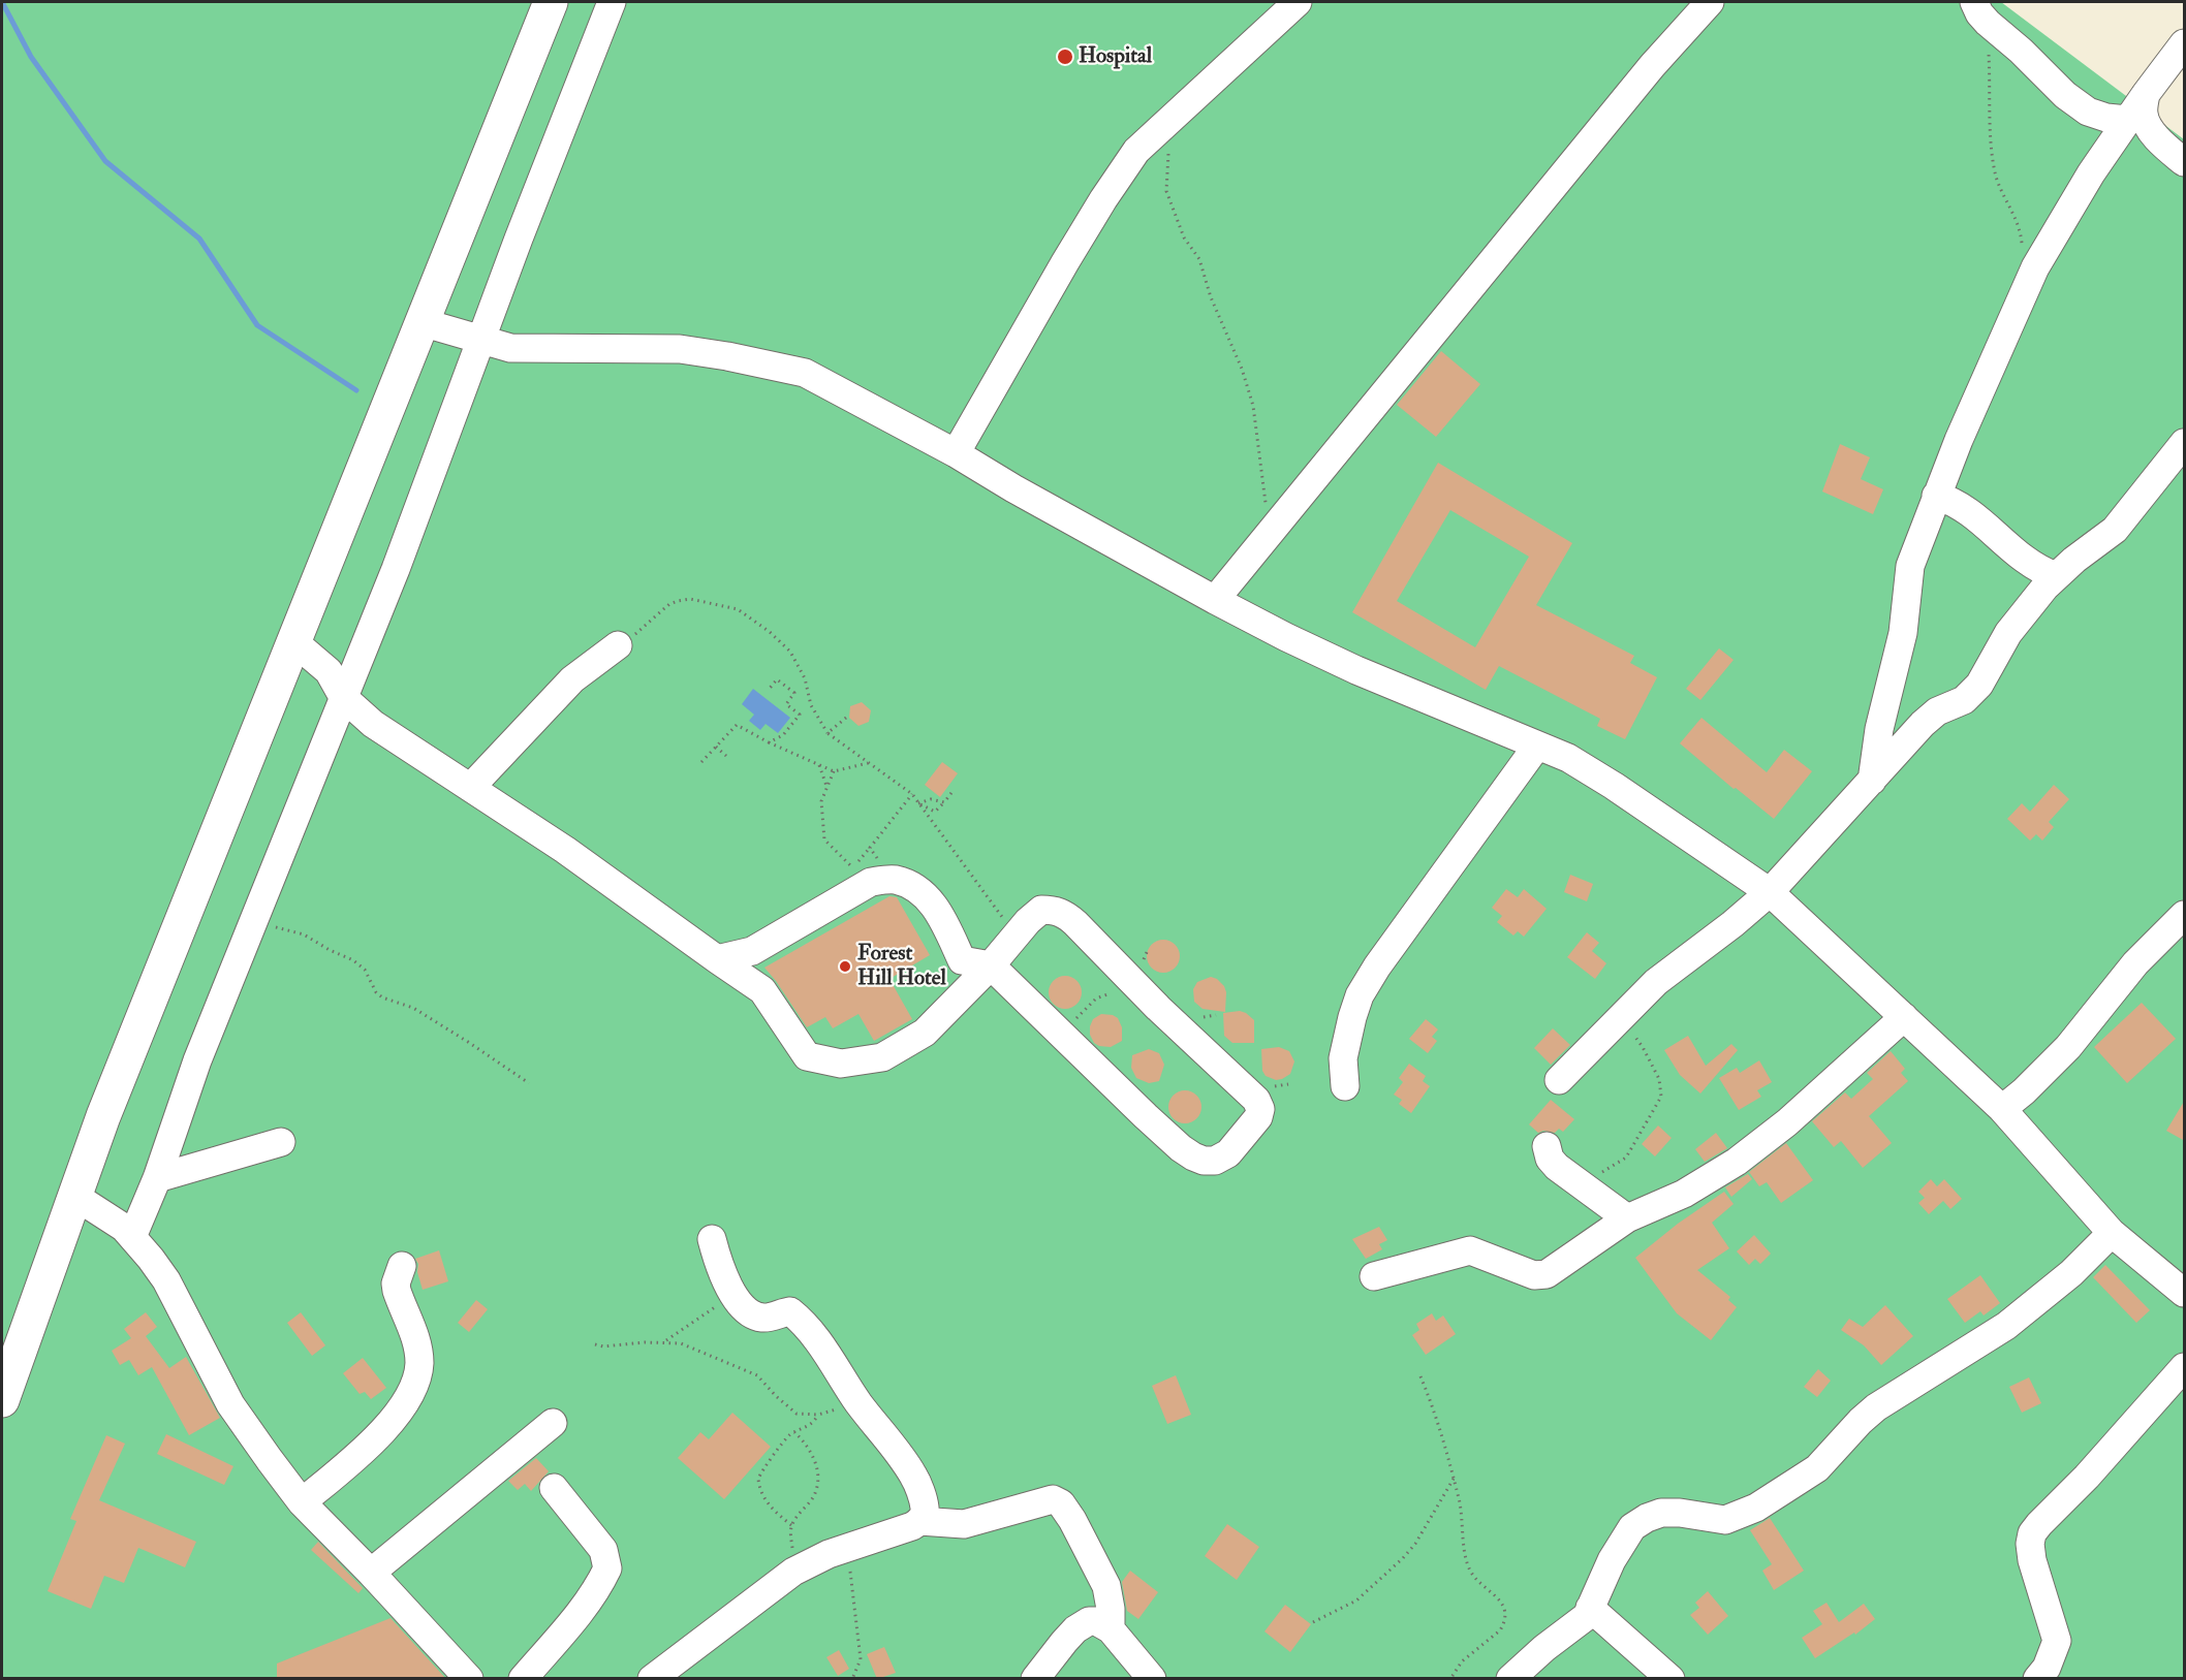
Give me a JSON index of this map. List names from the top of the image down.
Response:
{
  "places": ["Hospital", "Forest Hill Hotel"]
}
